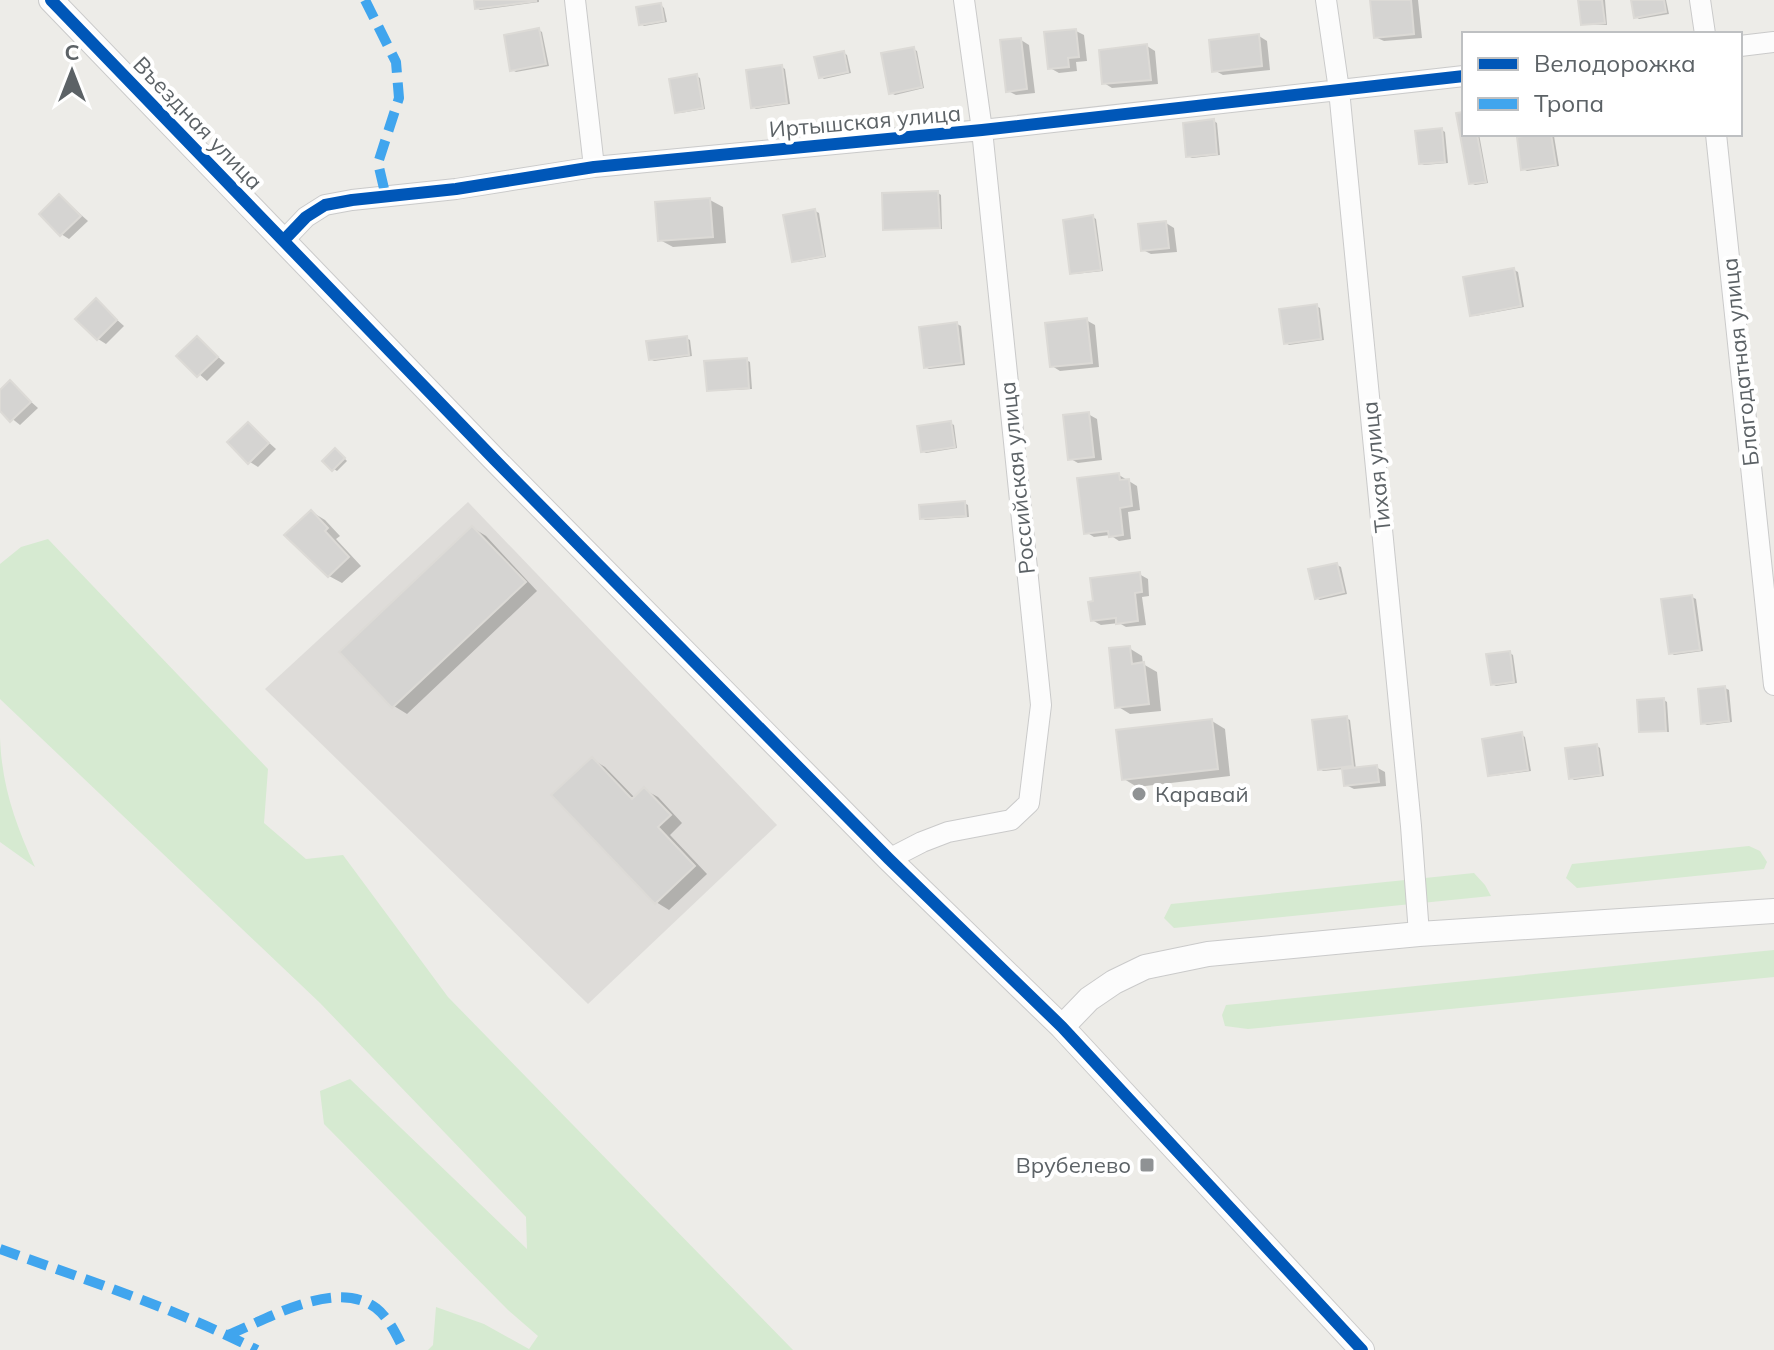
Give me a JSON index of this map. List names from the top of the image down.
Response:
{
  "streets": {
    "street": [
      "Иртышская улица",
      "Въездная улица",
      "Благодатная улица",
      "Тихая улица",
      "Российская улица"
    ]
  },
  "crossings": [
    ["Иртышская улица", "Въездная улица"],
    ["Иртышская улица", "Тихая улица"],
    ["Иртышская улица", "Российская улица"],
    ["Въездная улица", "Российская улица"]
  ],
  "places": {
    "other": ["Каравай"],
    "transit": ["Врубелево"]
  },
  "legend": ["Велодорожка", "Тропа"],
  "north": "top"
}
